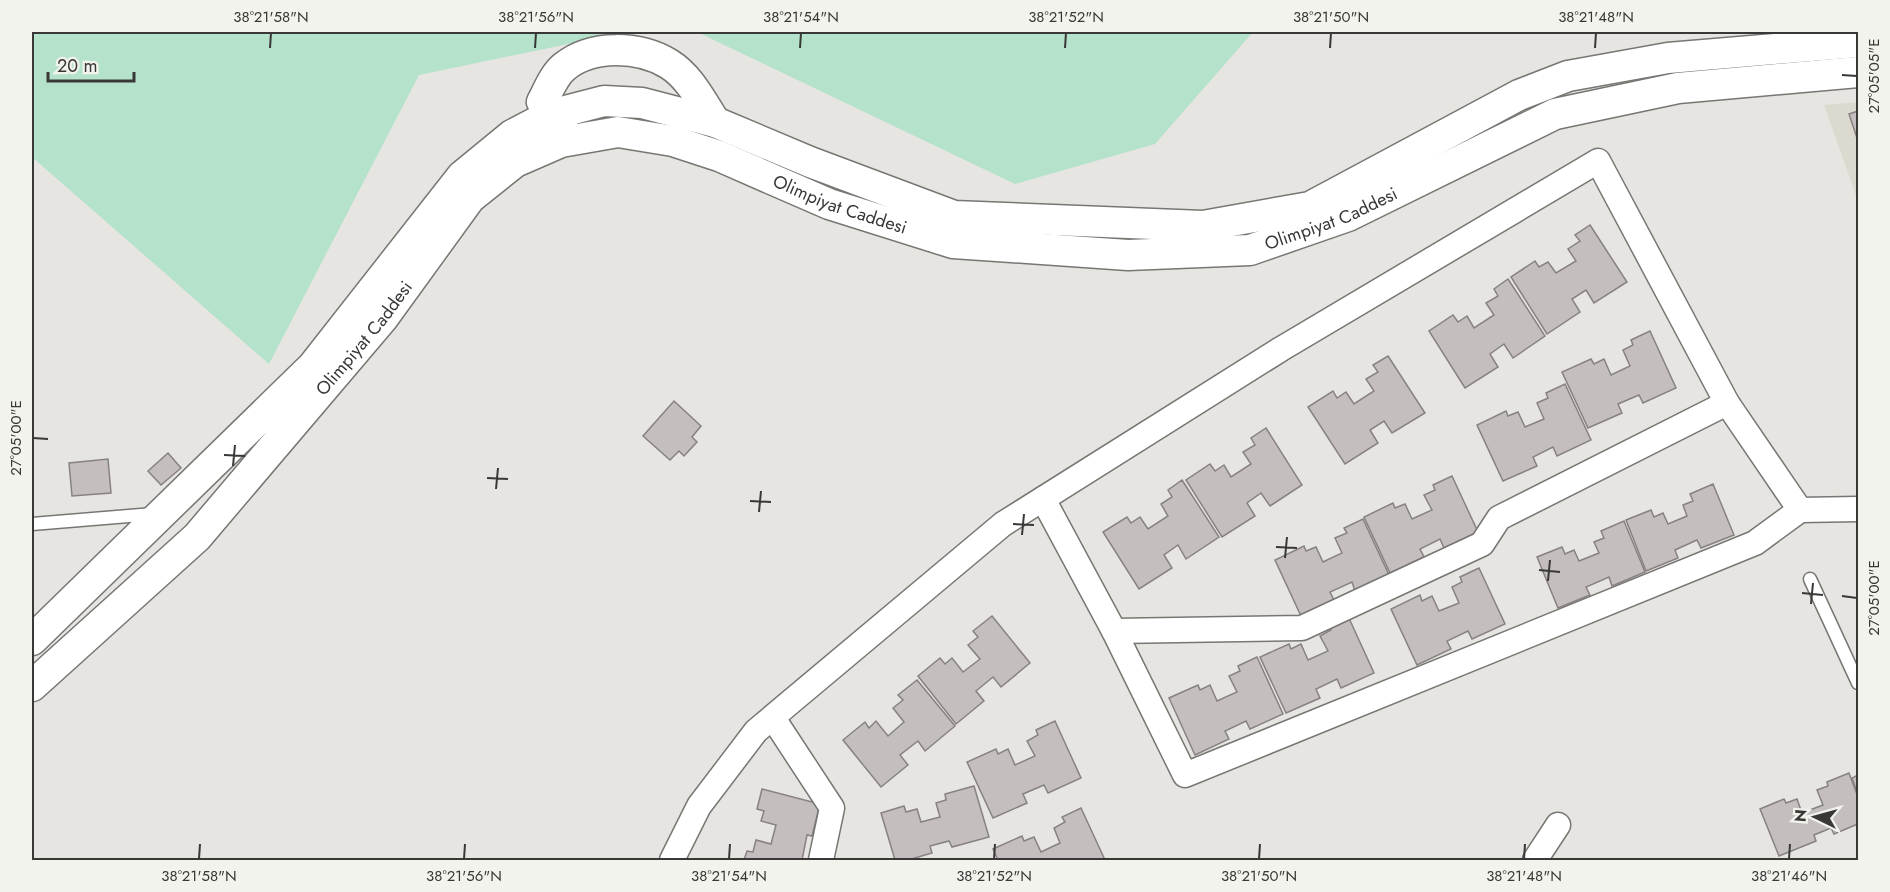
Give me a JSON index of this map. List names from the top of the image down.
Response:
{
  "streets": {
    "street": ["Olimpiyat Caddesi"]
  },
  "scale_bar": "20 m",
  "north": "left",
  "coordinates": [
    "38°21'58\"N",
    "38°21'56\"N",
    "38°21'54\"N",
    "38°21'52\"N",
    "38°21'50\"N",
    "38°21'48\"N",
    "27°05'05\"E",
    "27°05'00\"E",
    "38°21'46\"N"
  ]
}
